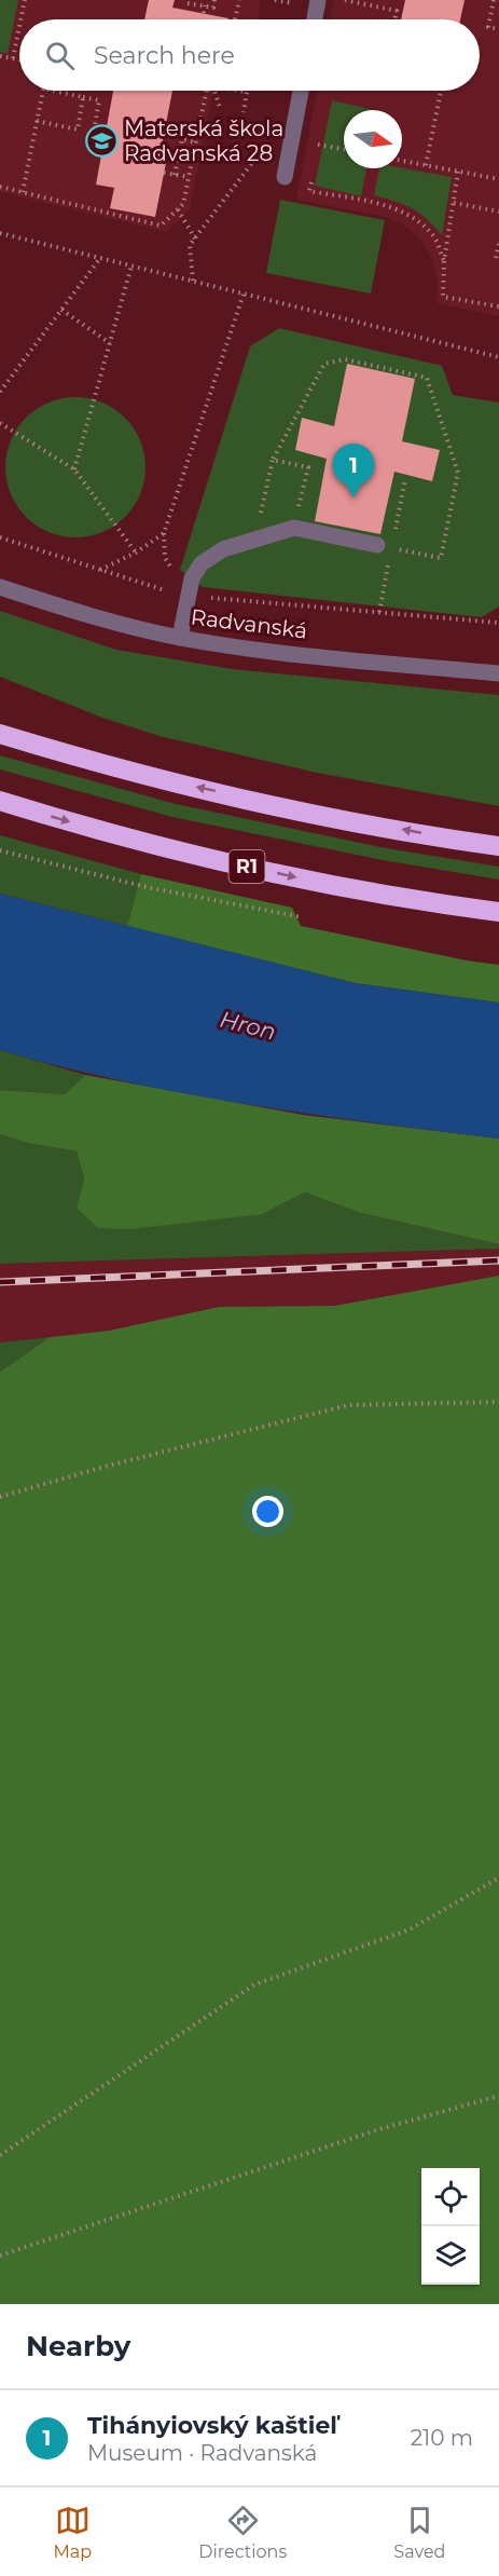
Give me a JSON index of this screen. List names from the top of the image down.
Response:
{
  "streets": {
    "highway": ["R1"],
    "street": ["Radvanská"]
  },
  "water": ["Hron"],
  "places": {
    "school or university": ["Materská škola Radvanská 28"]
  },
  "north": "right",
  "page": {
    "search": "Search here",
    "pins": "1",
    "heading": "Nearby",
    "list": [
      {
        "mark": "1",
        "name": "Tihányiovský kaštieľ",
        "note": "Museum · Radvanská",
        "value": "210 m"
      }
    ],
    "nav": ["Map", "Directions", "Saved"]
  }
}
